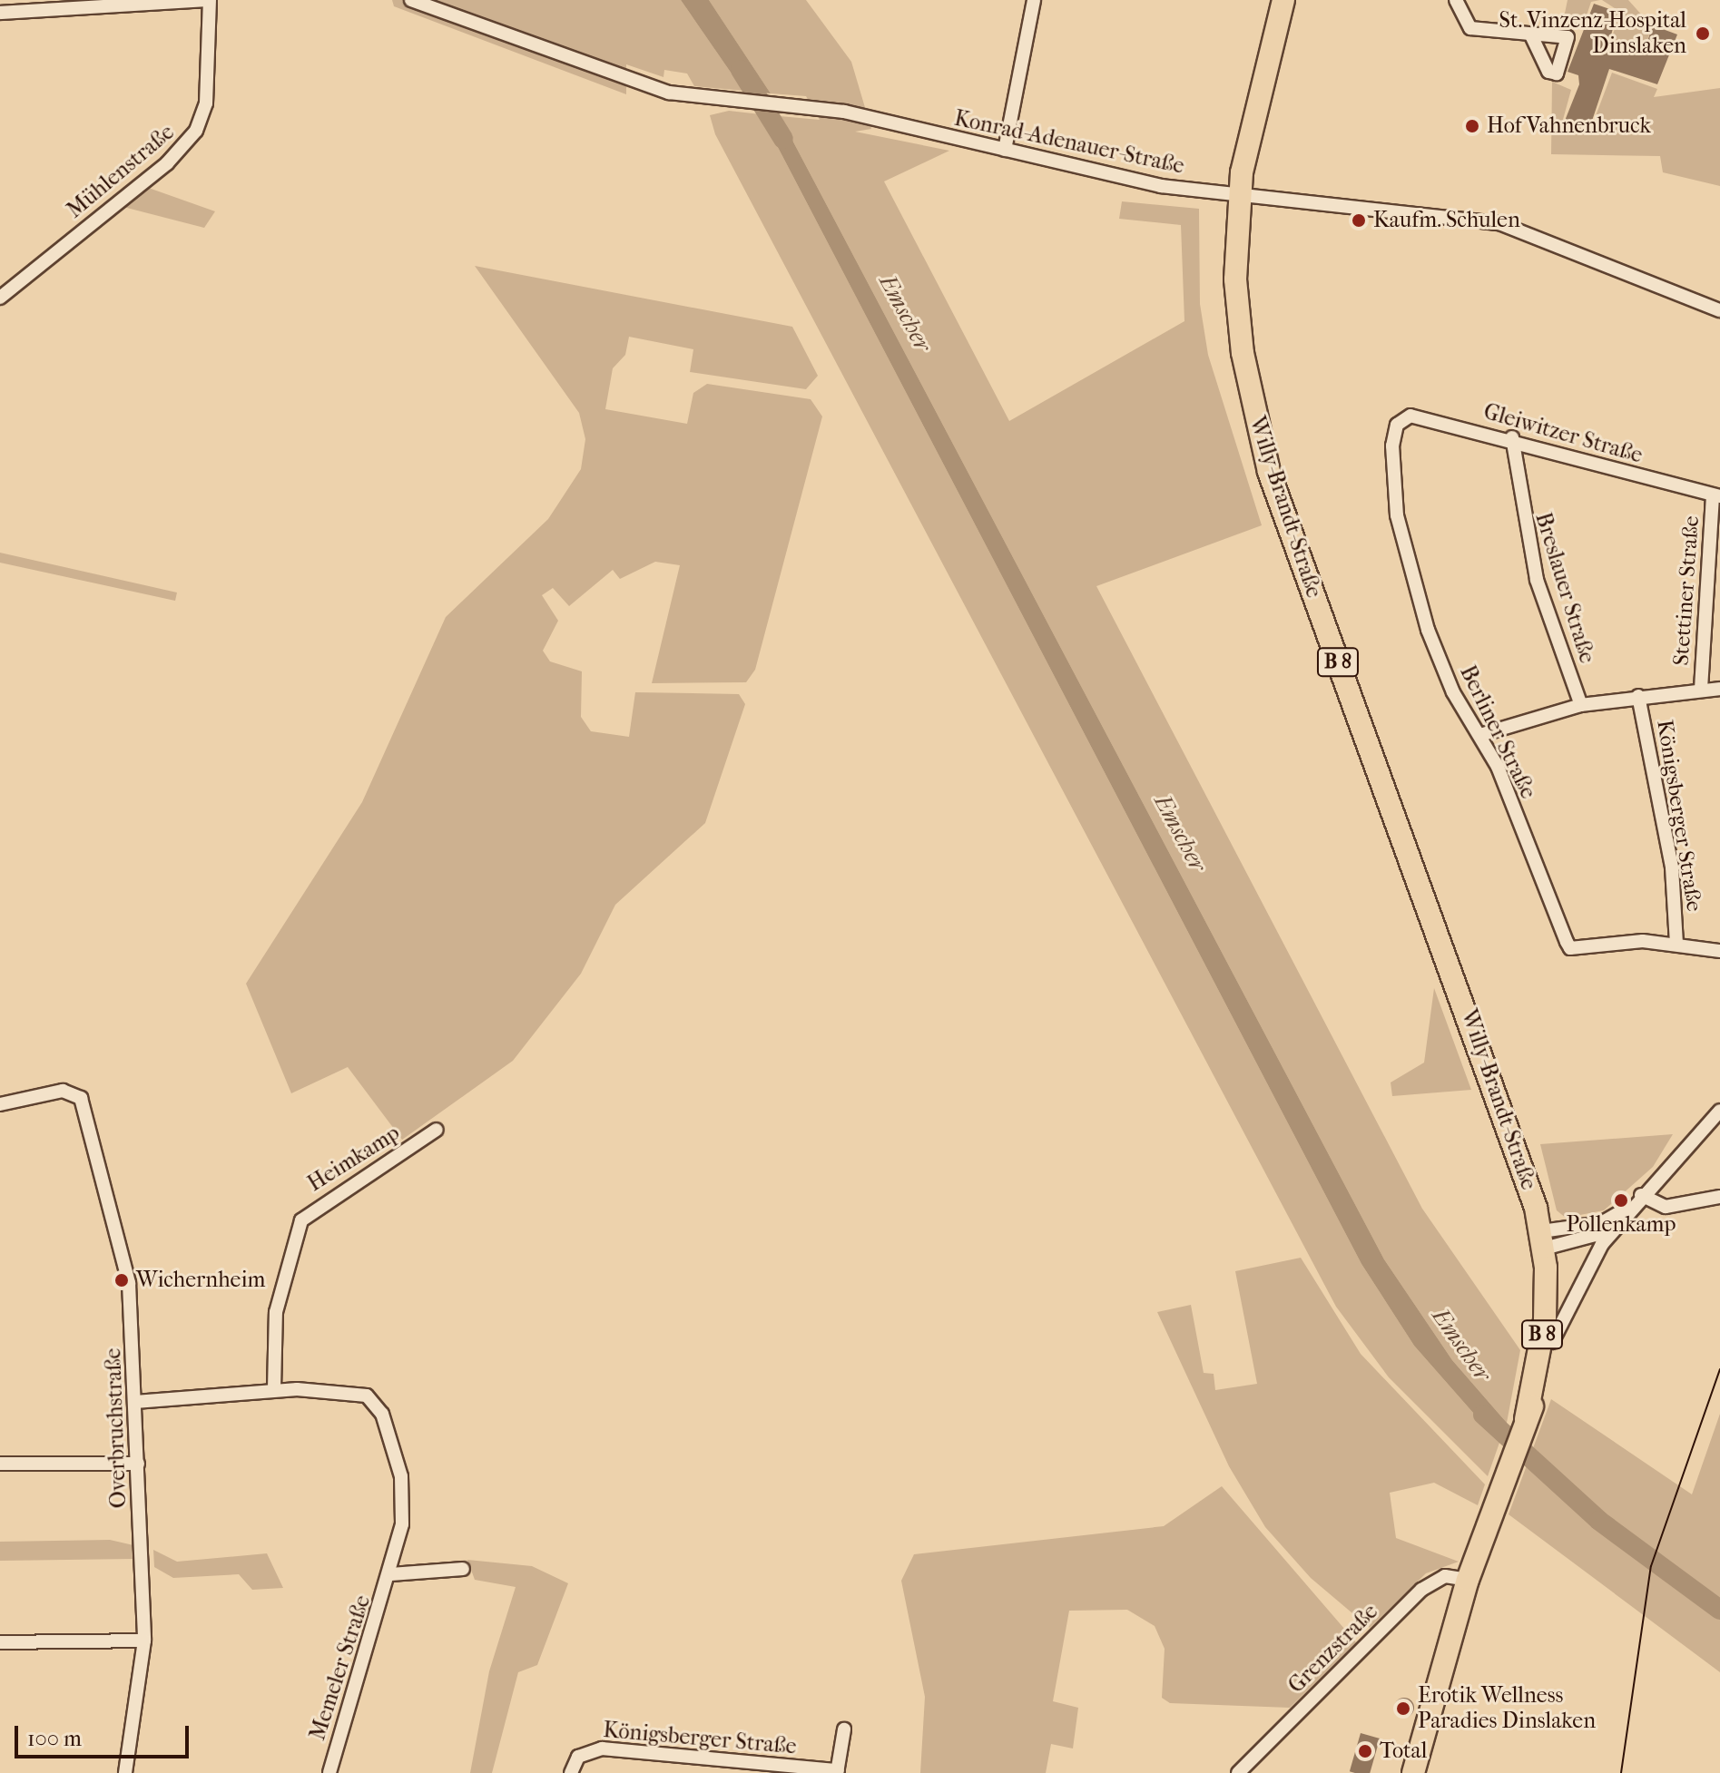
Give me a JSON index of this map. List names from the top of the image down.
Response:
{
  "streets": {
    "main road": ["Willy-Brandt-Straße", "B 8"],
    "street": [
      "Konrad-Adenauer-Straße",
      "Mühlenstraße",
      "Gleiwitzer Straße",
      "Breslauer Straße",
      "Stettiner Straße",
      "Berliner Straße",
      "Königsberger Straße",
      "Heimkamp",
      "Overbruchstraße",
      "Grenzstraße",
      "Memeler Straße"
    ]
  },
  "crossings": [
    ["Konrad-Adenauer-Straße", "Willy-Brandt-Straße"],
    ["Gleiwitzer Straße", "Breslauer Straße"],
    ["Gleiwitzer Straße", "Stettiner Straße"],
    ["Gleiwitzer Straße", "Berliner Straße"],
    ["Willy-Brandt-Straße", "Grenzstraße"],
    ["Berliner Straße", "Königsberger Straße"],
    ["Heimkamp", "Memeler Straße"]
  ],
  "water": ["Emscher"],
  "places": [
    "St. Vinzenz-Hospital Dinslaken",
    "Hof Vahnenbruck",
    "Kaufm. Schulen",
    "Pollenkamp",
    "Wichernheim",
    "Erotik Wellness Paradies Dinslaken",
    "Total"
  ],
  "scale_bar": "100 m"
}
